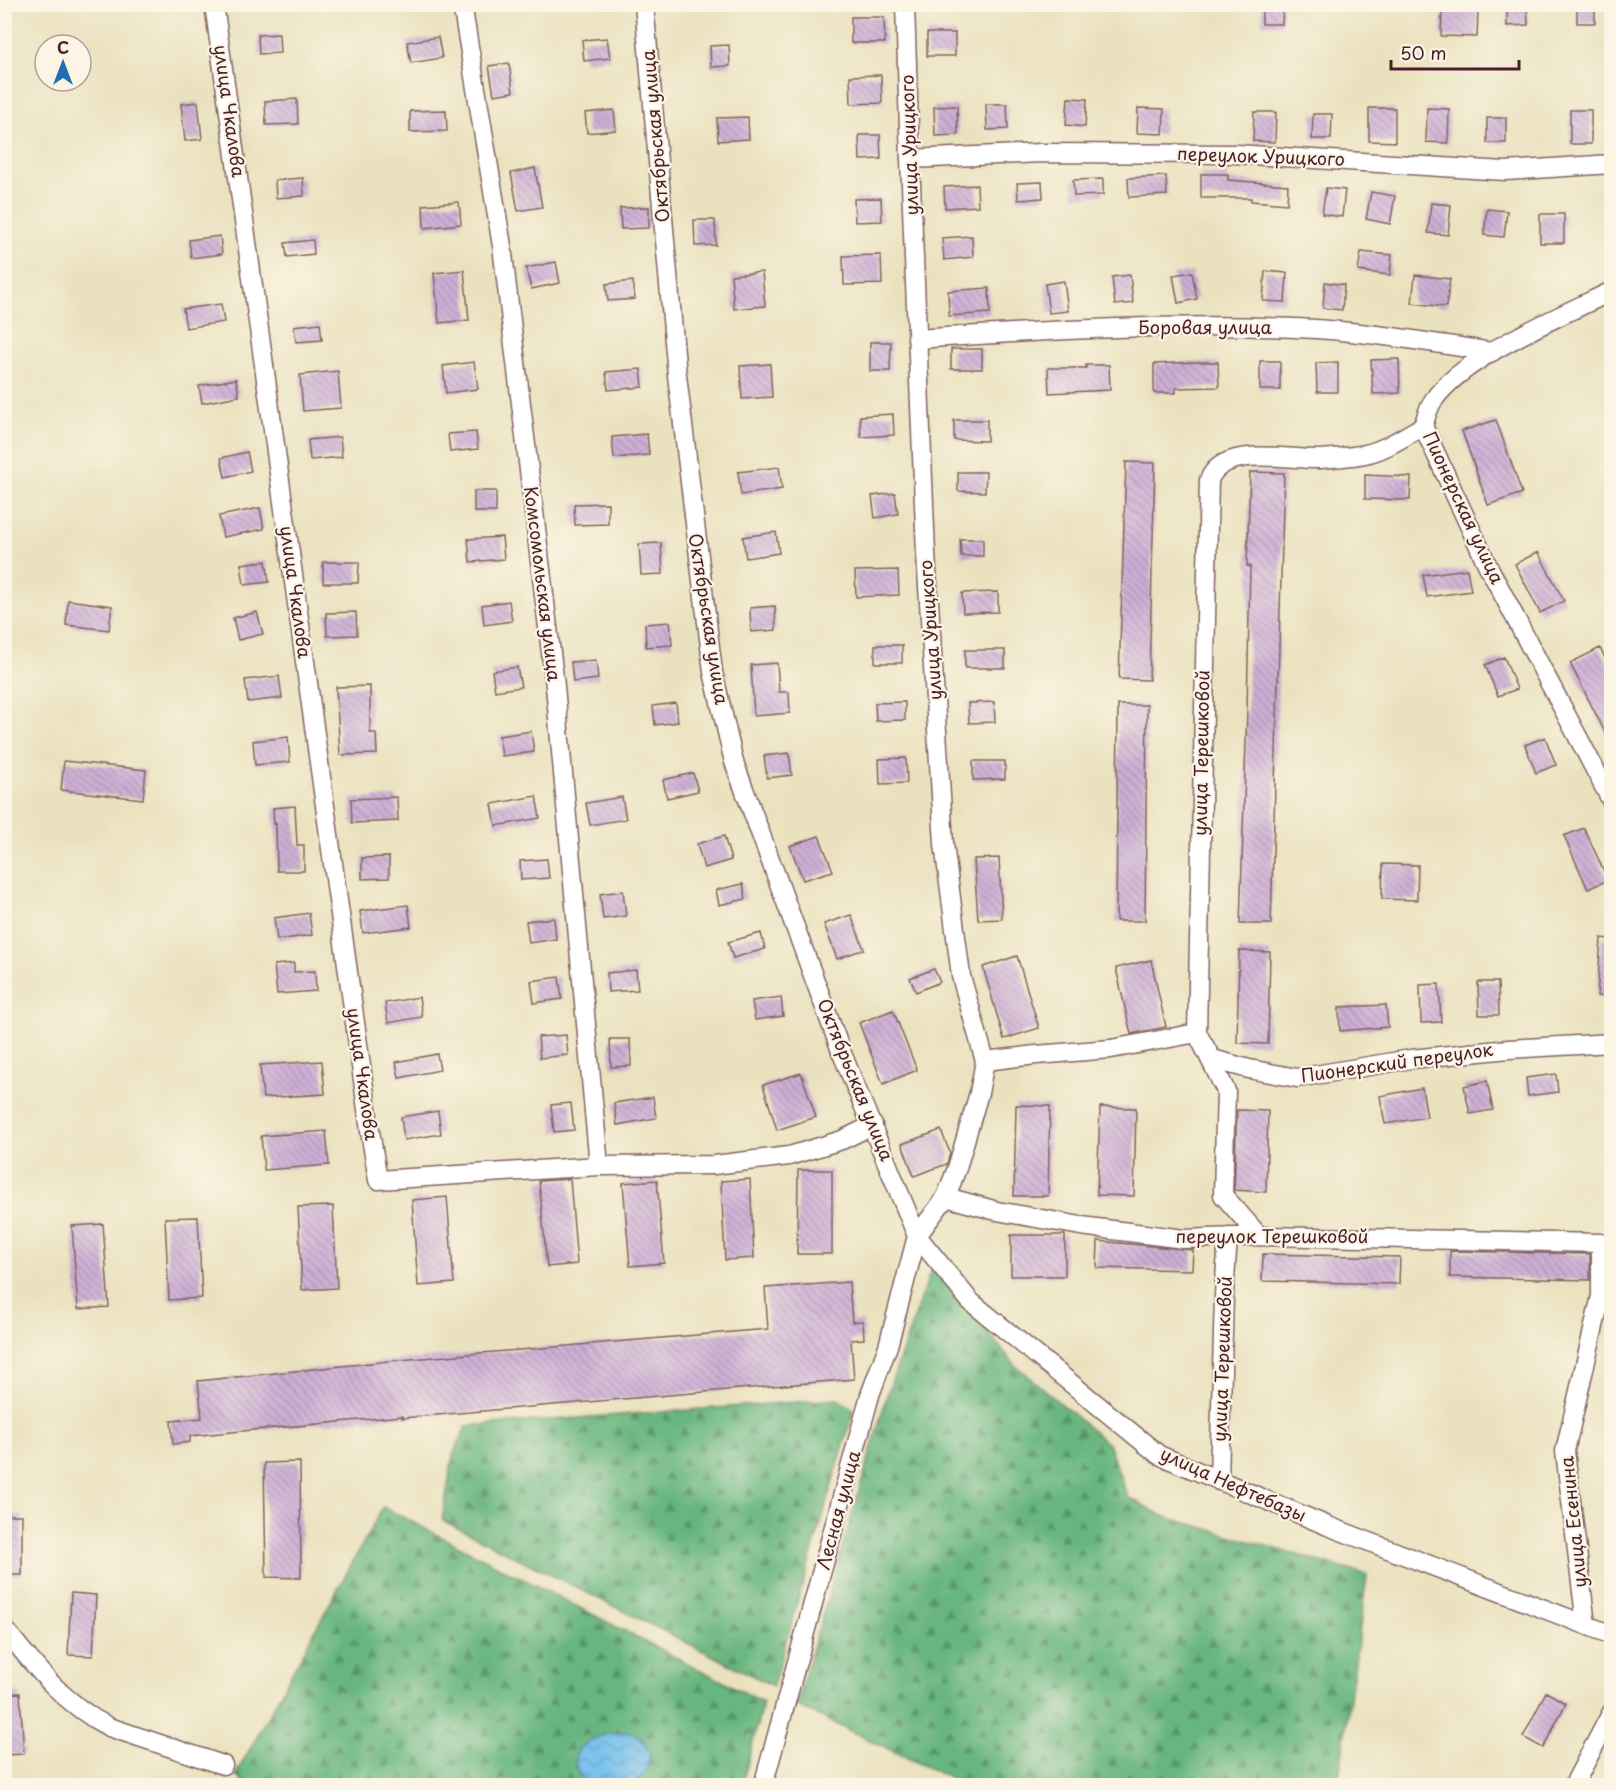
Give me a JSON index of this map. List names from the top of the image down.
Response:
{
  "streets": {
    "street": [
      "улица Чкалова",
      "Октябрьская улица",
      "улица Урицкого",
      "переулок Урицкого",
      "Боровая улица",
      "Пионерская улица",
      "Комсомольская улица",
      "улица Терешковой",
      "Пионерский переулок",
      "переулок Терешковой",
      "улица Нефтебазы",
      "Лесная улица",
      "улица Есенина"
    ]
  },
  "crossings": [
    ["улица Чкалова", "Комсомольская улица"],
    ["Октябрьская улица", "улица Урицкого"],
    ["Октябрьская улица", "улица Нефтебазы"],
    ["Октябрьская улица", "Лесная улица"],
    ["улица Урицкого", "переулок Урицкого"],
    ["улица Урицкого", "Боровая улица"],
    ["улица Урицкого", "переулок Терешковой"],
    ["улица Урицкого", "улица Нефтебазы"],
    ["улица Урицкого", "Лесная улица"],
    ["Боровая улица", "Пионерская улица"],
    ["Пионерская улица", "улица Терешковой"],
    ["улица Терешковой", "Пионерский переулок"],
    ["улица Терешковой", "переулок Терешковой"],
    ["улица Терешковой", "улица Нефтебазы"],
    ["переулок Терешковой", "улица Есенина"],
    ["улица Нефтебазы", "Лесная улица"],
    ["улица Нефтебазы", "улица Есенина"]
  ],
  "scale_bar": "50 m",
  "north": "top"
}
